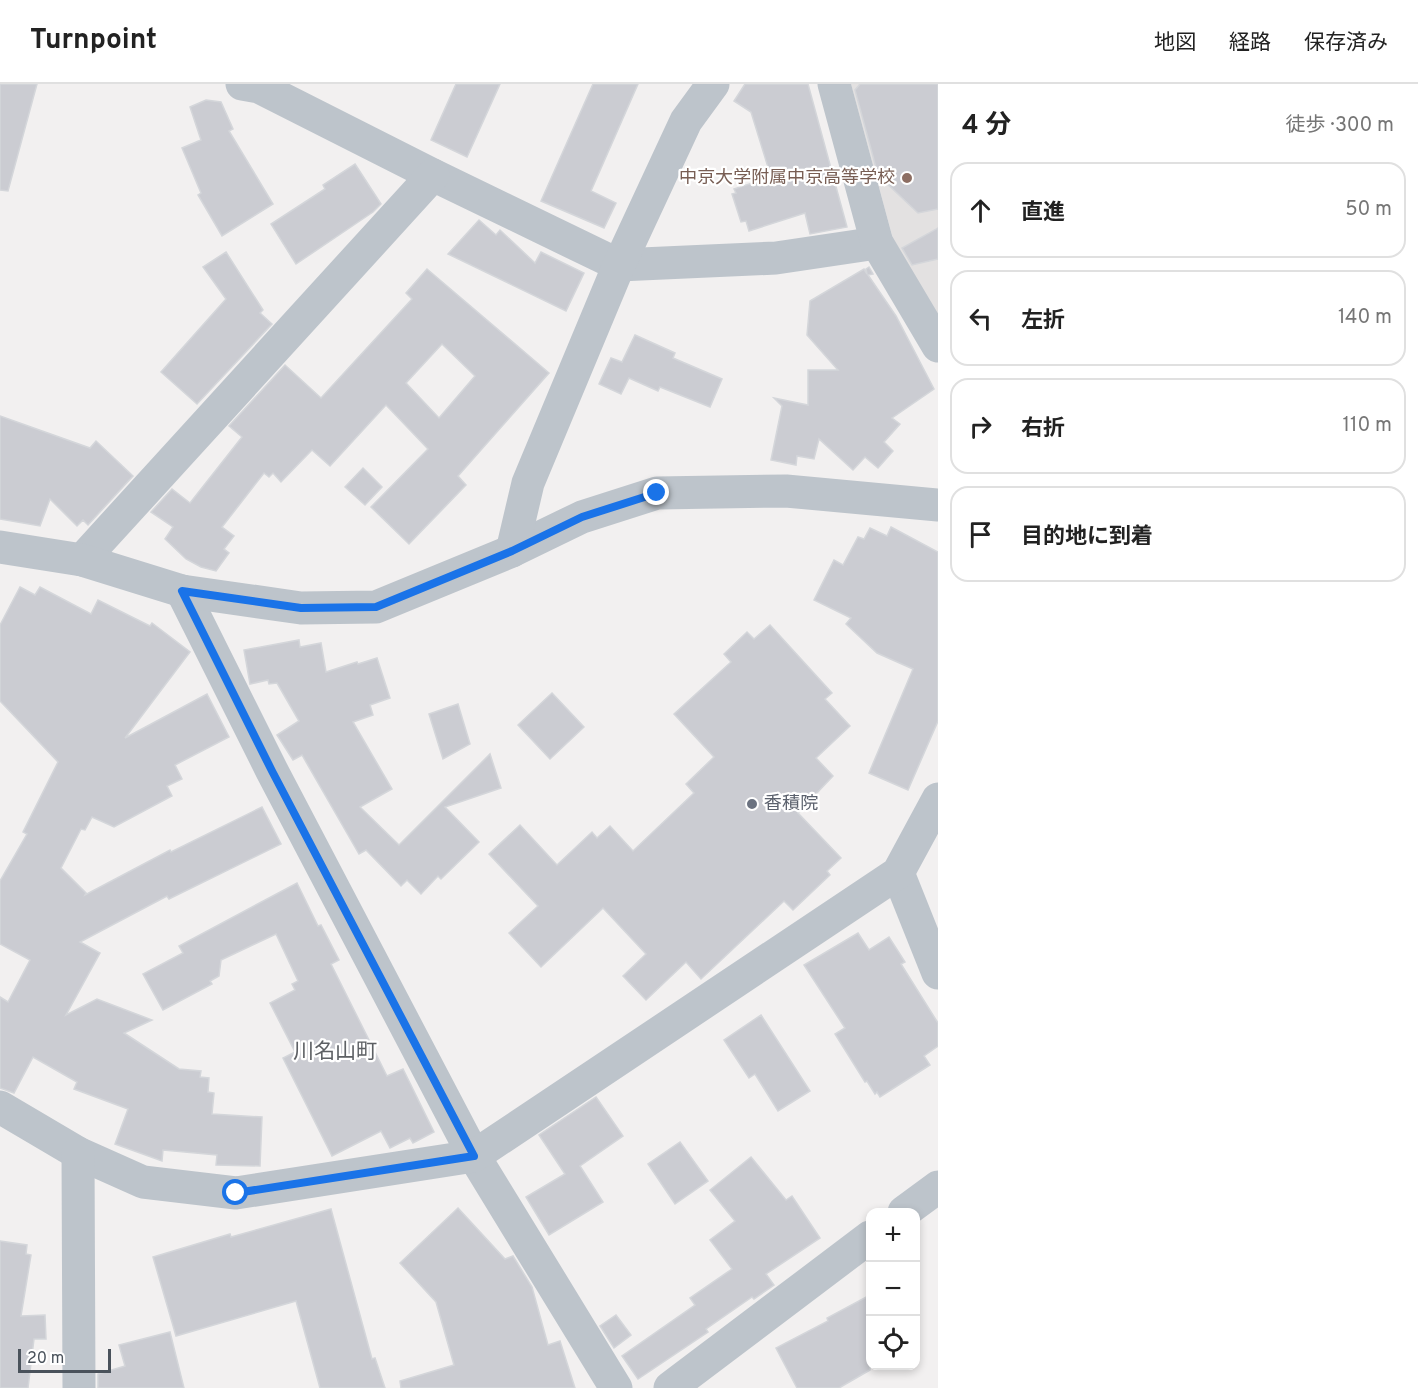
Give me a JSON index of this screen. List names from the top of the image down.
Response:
{
  "districts": ["川名山町"],
  "places": ["中京大学附属中京高等学校", "香積院"],
  "scale_bar": "20 m",
  "page": {
    "header": "Turnpoint",
    "nav": ["地図", "経路", "保存済み"],
    "heading": ["4 分", "徒歩 · 300 m"],
    "list": [
      ["直進", "50 m"],
      ["左折", "140 m"],
      ["右折", "110 m"],
      "目的地に到着"
    ],
    "map_buttons": ["+", "−"],
    "scale": "20 m"
  }
}
